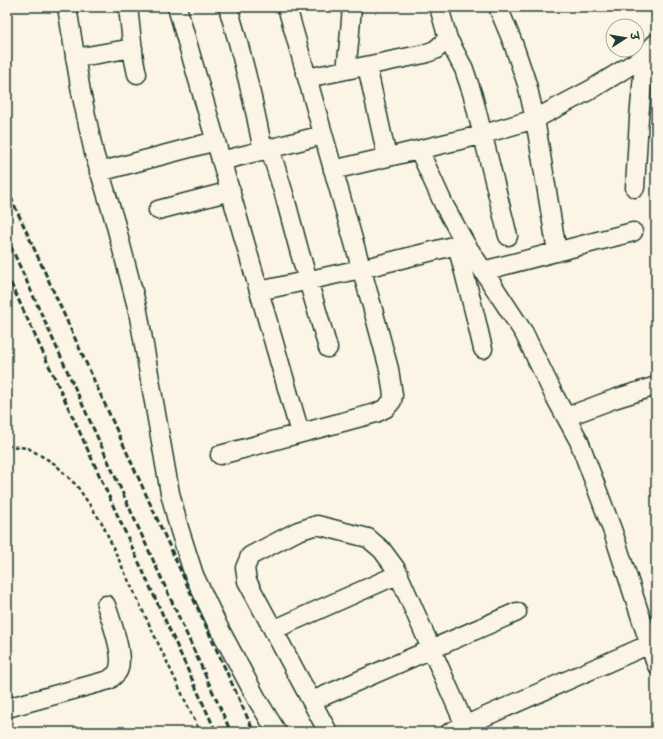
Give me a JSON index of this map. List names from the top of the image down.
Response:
{
  "north": "right"
}
